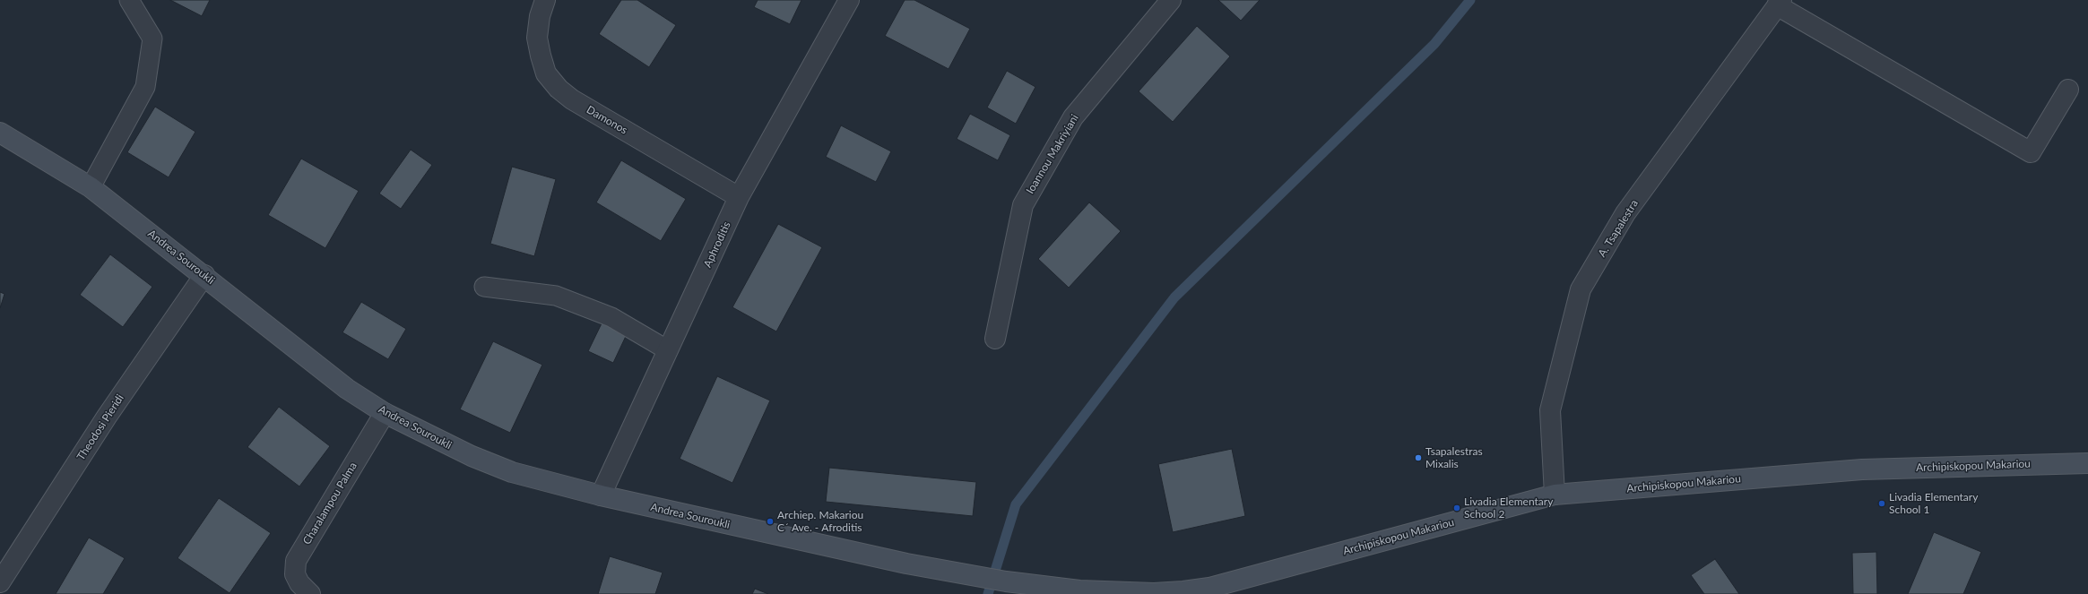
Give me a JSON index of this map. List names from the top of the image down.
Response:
{
  "streets": {
    "main road": ["Andrea Souroukli", "Archipiskopou Makariou"],
    "street": [
      "Damonos",
      "Ioannou Makriyiani",
      "A. Tsapalestra",
      "Aphroditis",
      "Theodosi Pieridi",
      "Charalampou Palma"
    ]
  },
  "crossings": [
    ["Damonos", "Aphroditis"],
    ["A. Tsapalestra", "Archipiskopou Makariou"],
    ["Aphroditis", "Andrea Souroukli"],
    ["Andrea Souroukli", "Theodosi Pieridi"],
    ["Andrea Souroukli", "Archipiskopou Makariou"],
    ["Andrea Souroukli", "Charalampou Palma"]
  ],
  "places": [
    "Tsapalestras Mixalis",
    "Livadia Elementary School 1",
    "Livadia Elementary School 2",
    "Archiep. Makariou C´ Ave. - Afroditis"
  ]
}
